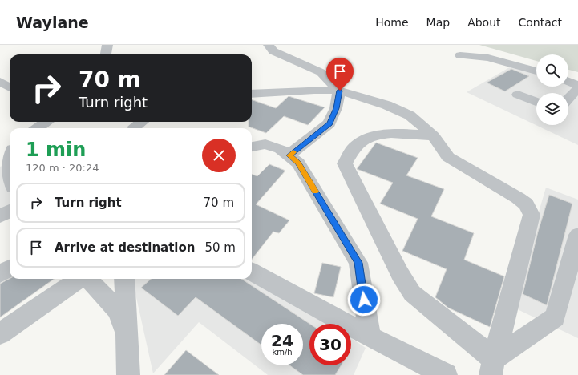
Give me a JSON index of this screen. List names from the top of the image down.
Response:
{
  "page": {
    "header": "Waylane",
    "nav": [
      "Home",
      "Map",
      "About",
      "Contact"
    ],
    "turn": ["70 m", "Turn right"],
    "heading": ["1 min", "120 m · 20:24"],
    "list": [
      {
        "name": "Turn right",
        "value": "70 m"
      },
      {
        "name": "Arrive at destination",
        "value": "50 m"
      }
    ],
    "speed": "24 km/h",
    "limit": "30"
  }
}
